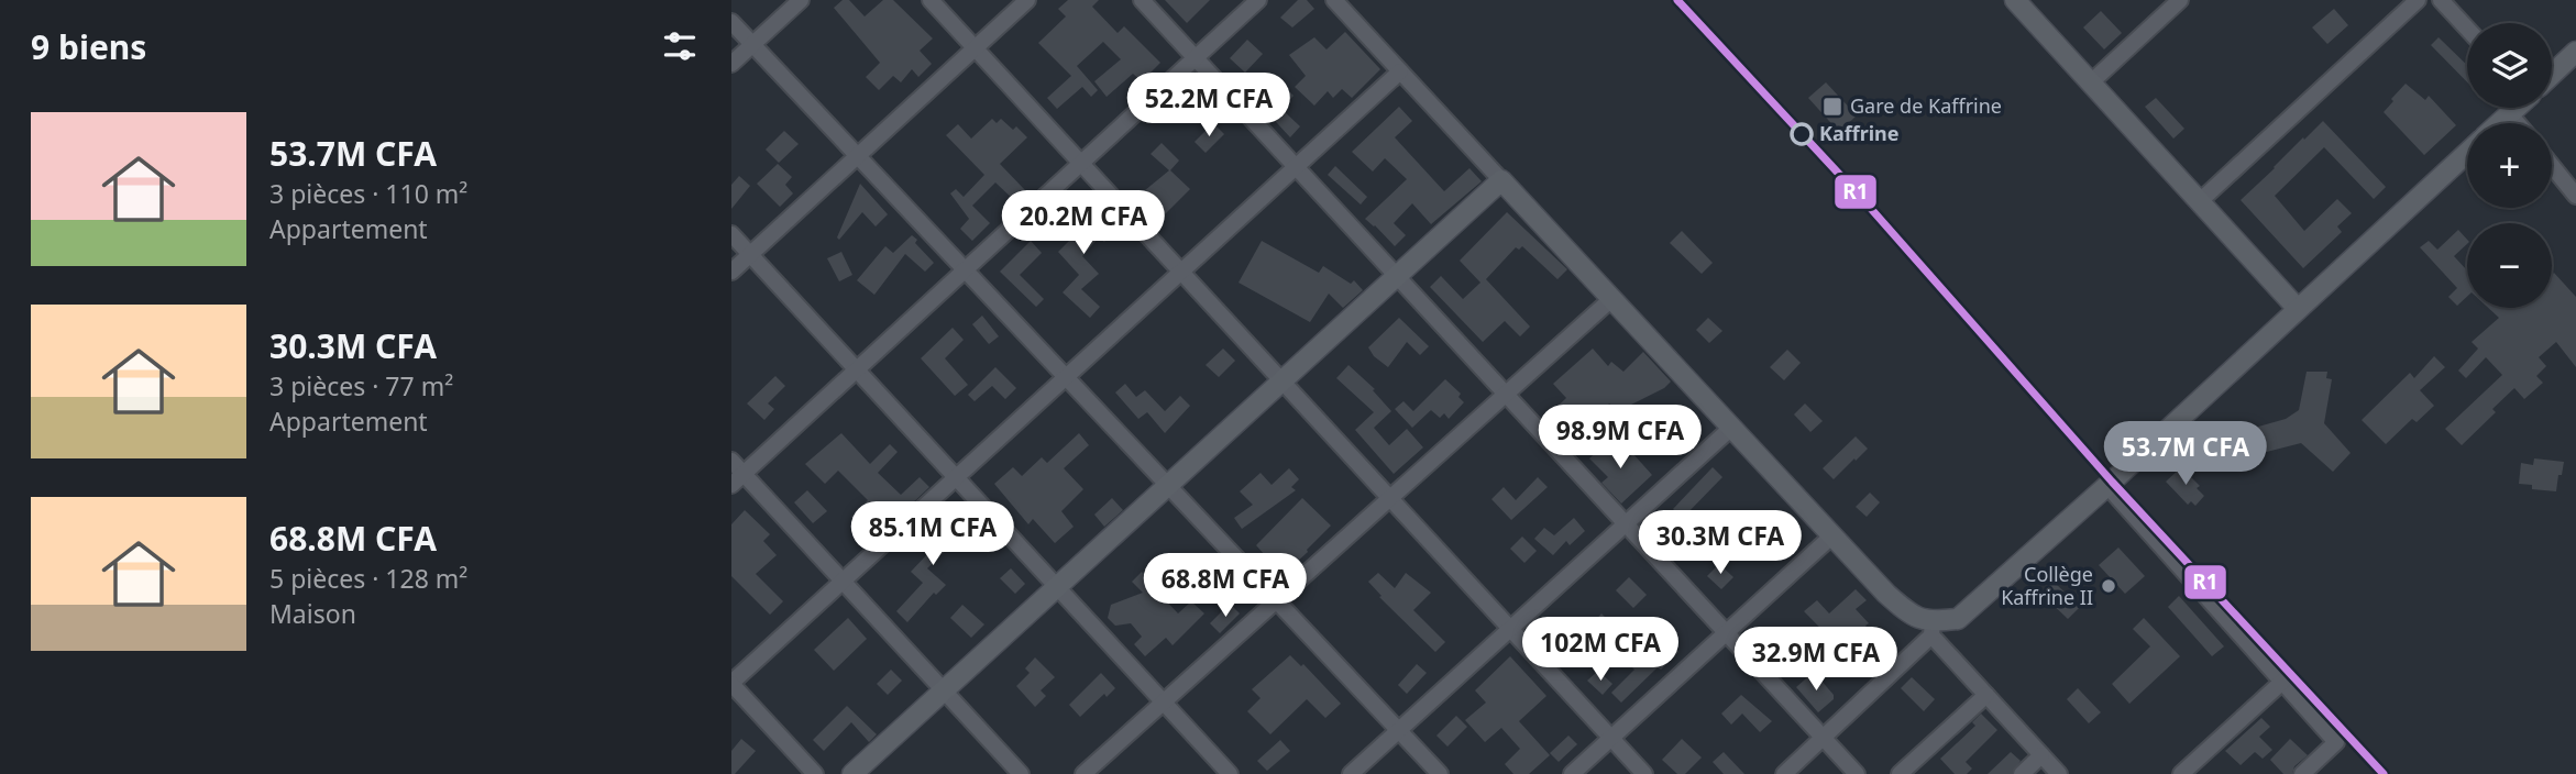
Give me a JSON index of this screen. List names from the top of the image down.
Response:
{
  "places": {
    "transit": ["Gare de Kaffrine"],
    "other": ["Kaffrine", "Collège Kaffrine II"]
  },
  "lines": ["transit line R1"],
  "page": {
    "heading": "9 biens",
    "map_buttons": ["+", "−"],
    "price": [
      "52.2M CFA",
      "20.2M CFA",
      "98.9M CFA",
      "53.7M CFA",
      "85.1M CFA",
      "30.3M CFA",
      "68.8M CFA",
      "102M CFA",
      "32.9M CFA"
    ],
    "list": [
      {
        "name": "53.7M CFA",
        "note": "3 pièces · 110 m² · Appartement"
      },
      {
        "name": "30.3M CFA",
        "note": "3 pièces · 77 m² · Appartement"
      },
      {
        "name": "68.8M CFA",
        "note": "5 pièces · 128 m² · Maison"
      }
    ]
  }
}
